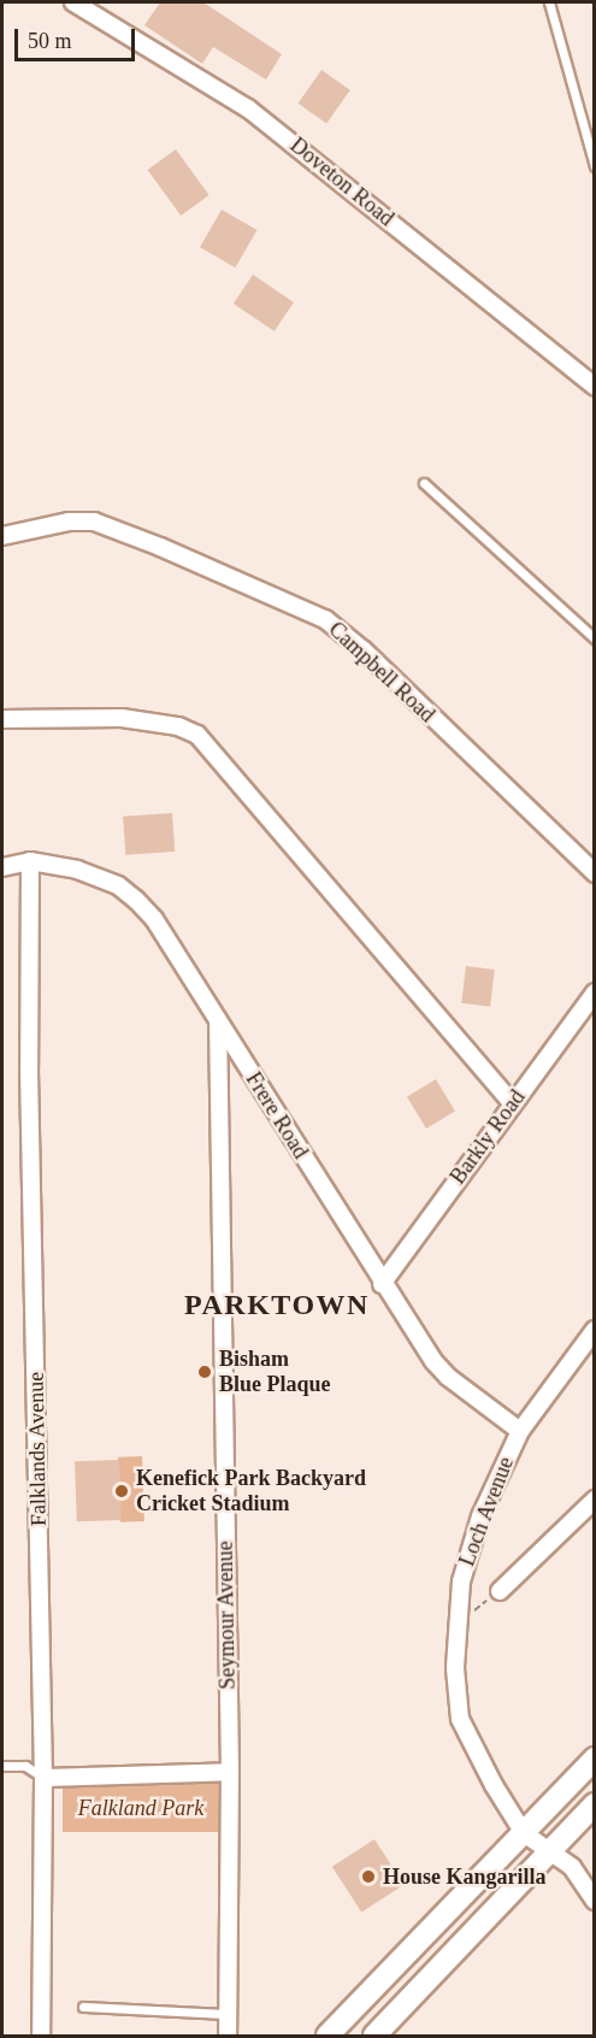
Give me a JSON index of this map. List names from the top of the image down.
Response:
{
  "streets": {
    "street": [
      "Doveton Road",
      "Campbell Road",
      "Frere Road",
      "Barkly Road",
      "Falklands Avenue",
      "Loch Avenue",
      "Seymour Avenue"
    ]
  },
  "crossings": [
    ["Frere Road", "Barkly Road"],
    ["Frere Road", "Falklands Avenue"],
    ["Frere Road", "Loch Avenue"],
    ["Frere Road", "Seymour Avenue"]
  ],
  "districts": ["PARKTOWN"],
  "parks": ["Falkland Park"],
  "places": ["Bisham Blue Plaque", "Kenefick Park Backyard Cricket Stadium", "House Kangarilla"],
  "scale_bar": "50 m"
}
